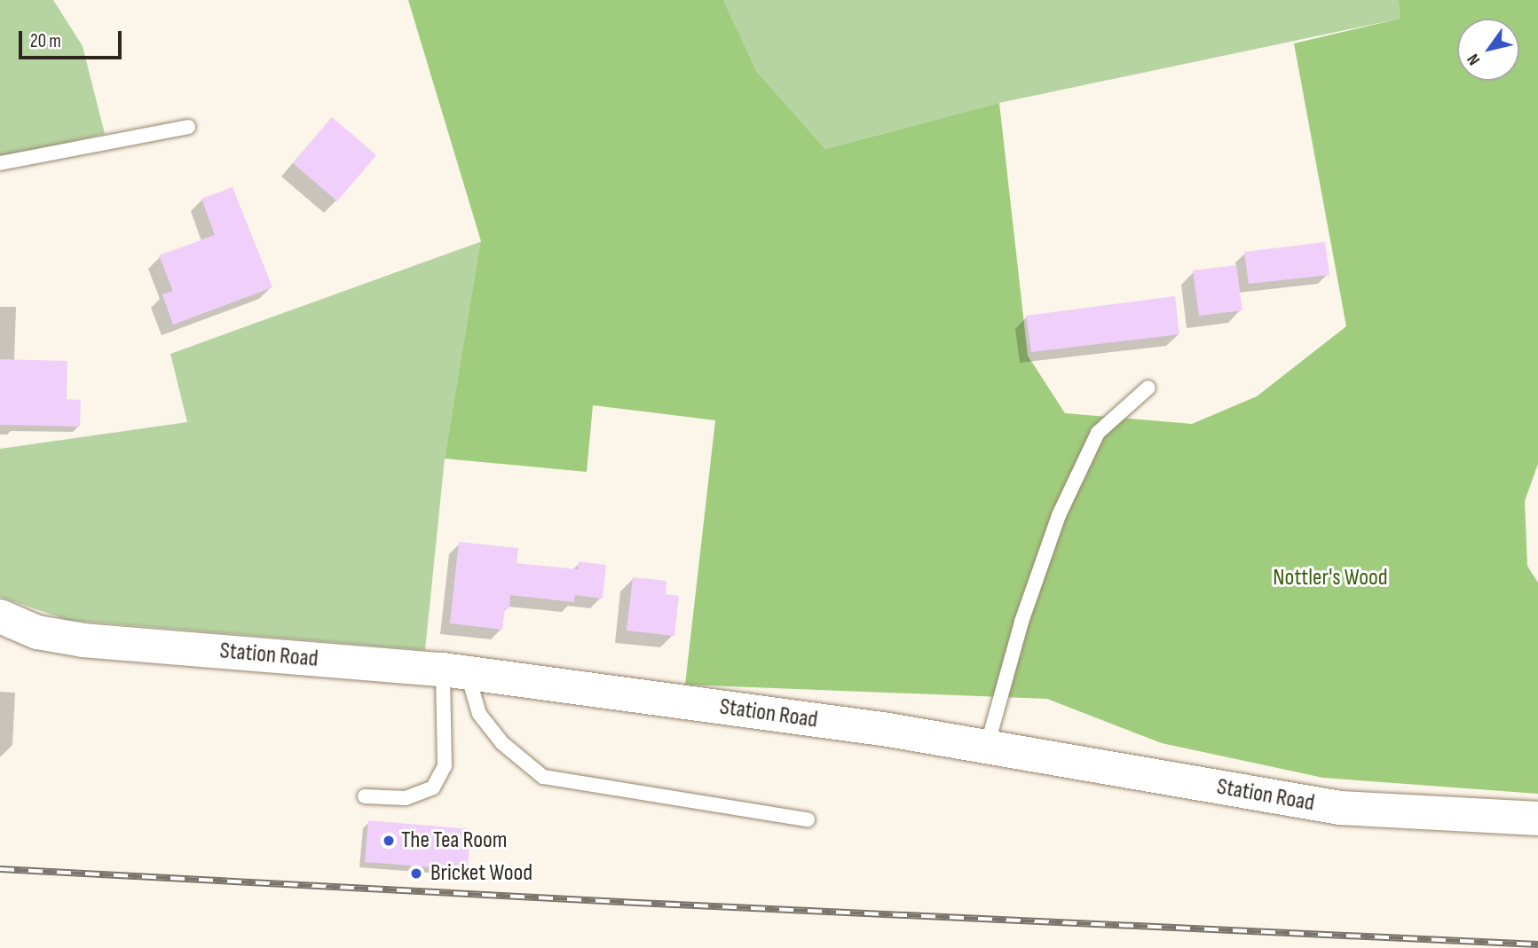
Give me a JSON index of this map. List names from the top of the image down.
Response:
{
  "streets": {
    "street": ["Station Road"]
  },
  "parks": ["Nottler's Wood"],
  "places": ["The Tea Room", "Bricket Wood"],
  "scale_bar": "20 m",
  "north": "bottom left"
}
